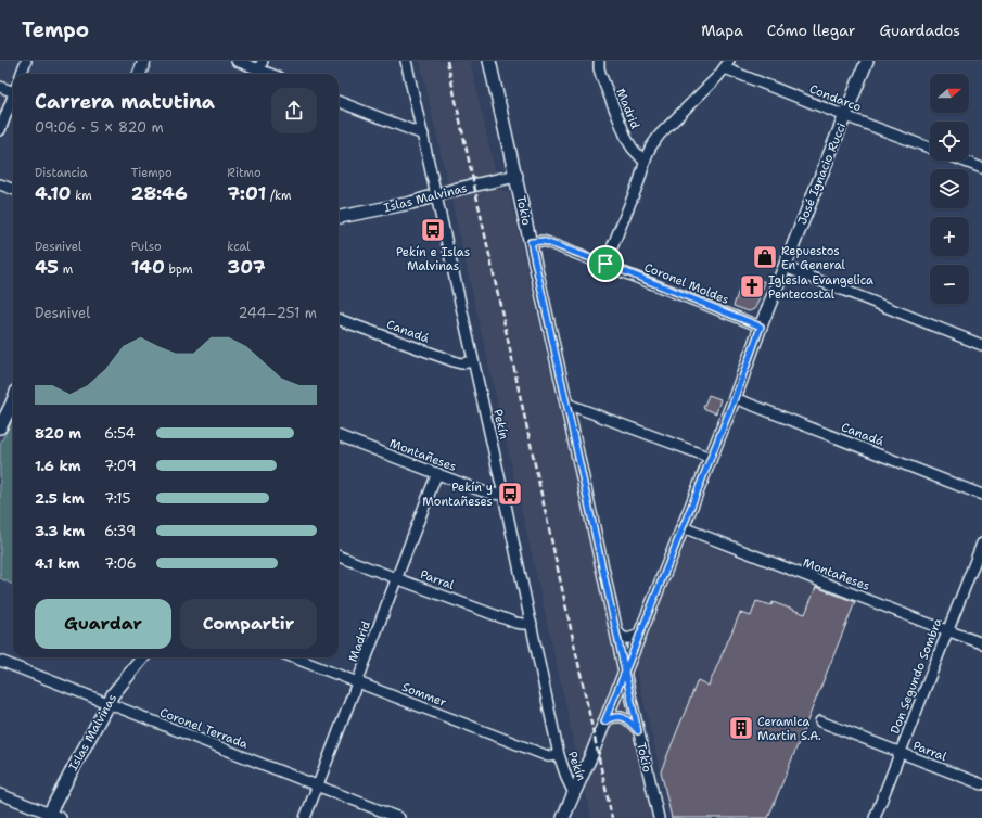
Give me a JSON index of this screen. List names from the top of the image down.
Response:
{
  "streets": {
    "street": [
      "Condarco",
      "Madrid",
      "José Ignacio Rucci",
      "Islas Malvinas",
      "Tokio",
      "Coronel Moldes",
      "Canadá",
      "Pekín",
      "Montañeses",
      "Parral",
      "Don Segundo Sombra",
      "Sommer",
      "Coronel Terrada"
    ]
  },
  "crossings": [
    ["Condarco", "José Ignacio Rucci"],
    ["Madrid", "Montañeses"],
    ["Madrid", "Parral"],
    ["Madrid", "Sommer"],
    ["Madrid", "Coronel Terrada"],
    ["José Ignacio Rucci", "Tokio"],
    ["José Ignacio Rucci", "Coronel Moldes"],
    ["José Ignacio Rucci", "Canadá"],
    ["José Ignacio Rucci", "Pekín"],
    ["José Ignacio Rucci", "Montañeses"],
    ["Islas Malvinas", "Tokio"],
    ["Islas Malvinas", "Pekín"],
    ["Islas Malvinas", "Coronel Terrada"],
    ["Tokio", "Coronel Moldes"],
    ["Canadá", "Pekín"],
    ["Pekín", "Montañeses"],
    ["Pekín", "Parral"],
    ["Pekín", "Sommer"],
    ["Montañeses", "Don Segundo Sombra"],
    ["Parral", "Don Segundo Sombra"]
  ],
  "places": {
    "bus stop": ["Pekín e Islas Malvinas", "Pekín y Montañeses"],
    "shop": ["Repuestos En General"],
    "church": ["Iglesia Evangelica Pentecostal"],
    "building": ["Ceramica Martin S.A."]
  },
  "north": "right",
  "page": {
    "header": "Tempo",
    "nav": ["Mapa", "Cómo llegar", "Guardados"],
    "map_buttons": ["+", "−"],
    "heading": ["Carrera matutina", "09:06 · 5 × 820 m"],
    "stats": [
      ["Distancia", "4.10 km"],
      ["Tiempo", "28:46"],
      ["Ritmo", "7:01 /km"],
      ["Desnivel", "45 m"],
      ["Pulso", "140 bpm"],
      ["kcal", "307"]
    ],
    "chart": ["Desnivel", "244–251 m"],
    "list": [
      {
        "name": "820 m",
        "note": "6:54"
      },
      {
        "name": "1.6 km",
        "note": "7:09"
      },
      {
        "name": "2.5 km",
        "note": "7:15"
      },
      {
        "name": "3.3 km",
        "note": "6:39"
      },
      {
        "name": "4.1 km",
        "note": "7:06"
      }
    ],
    "buttons": ["Guardar", "Compartir"]
  }
}
